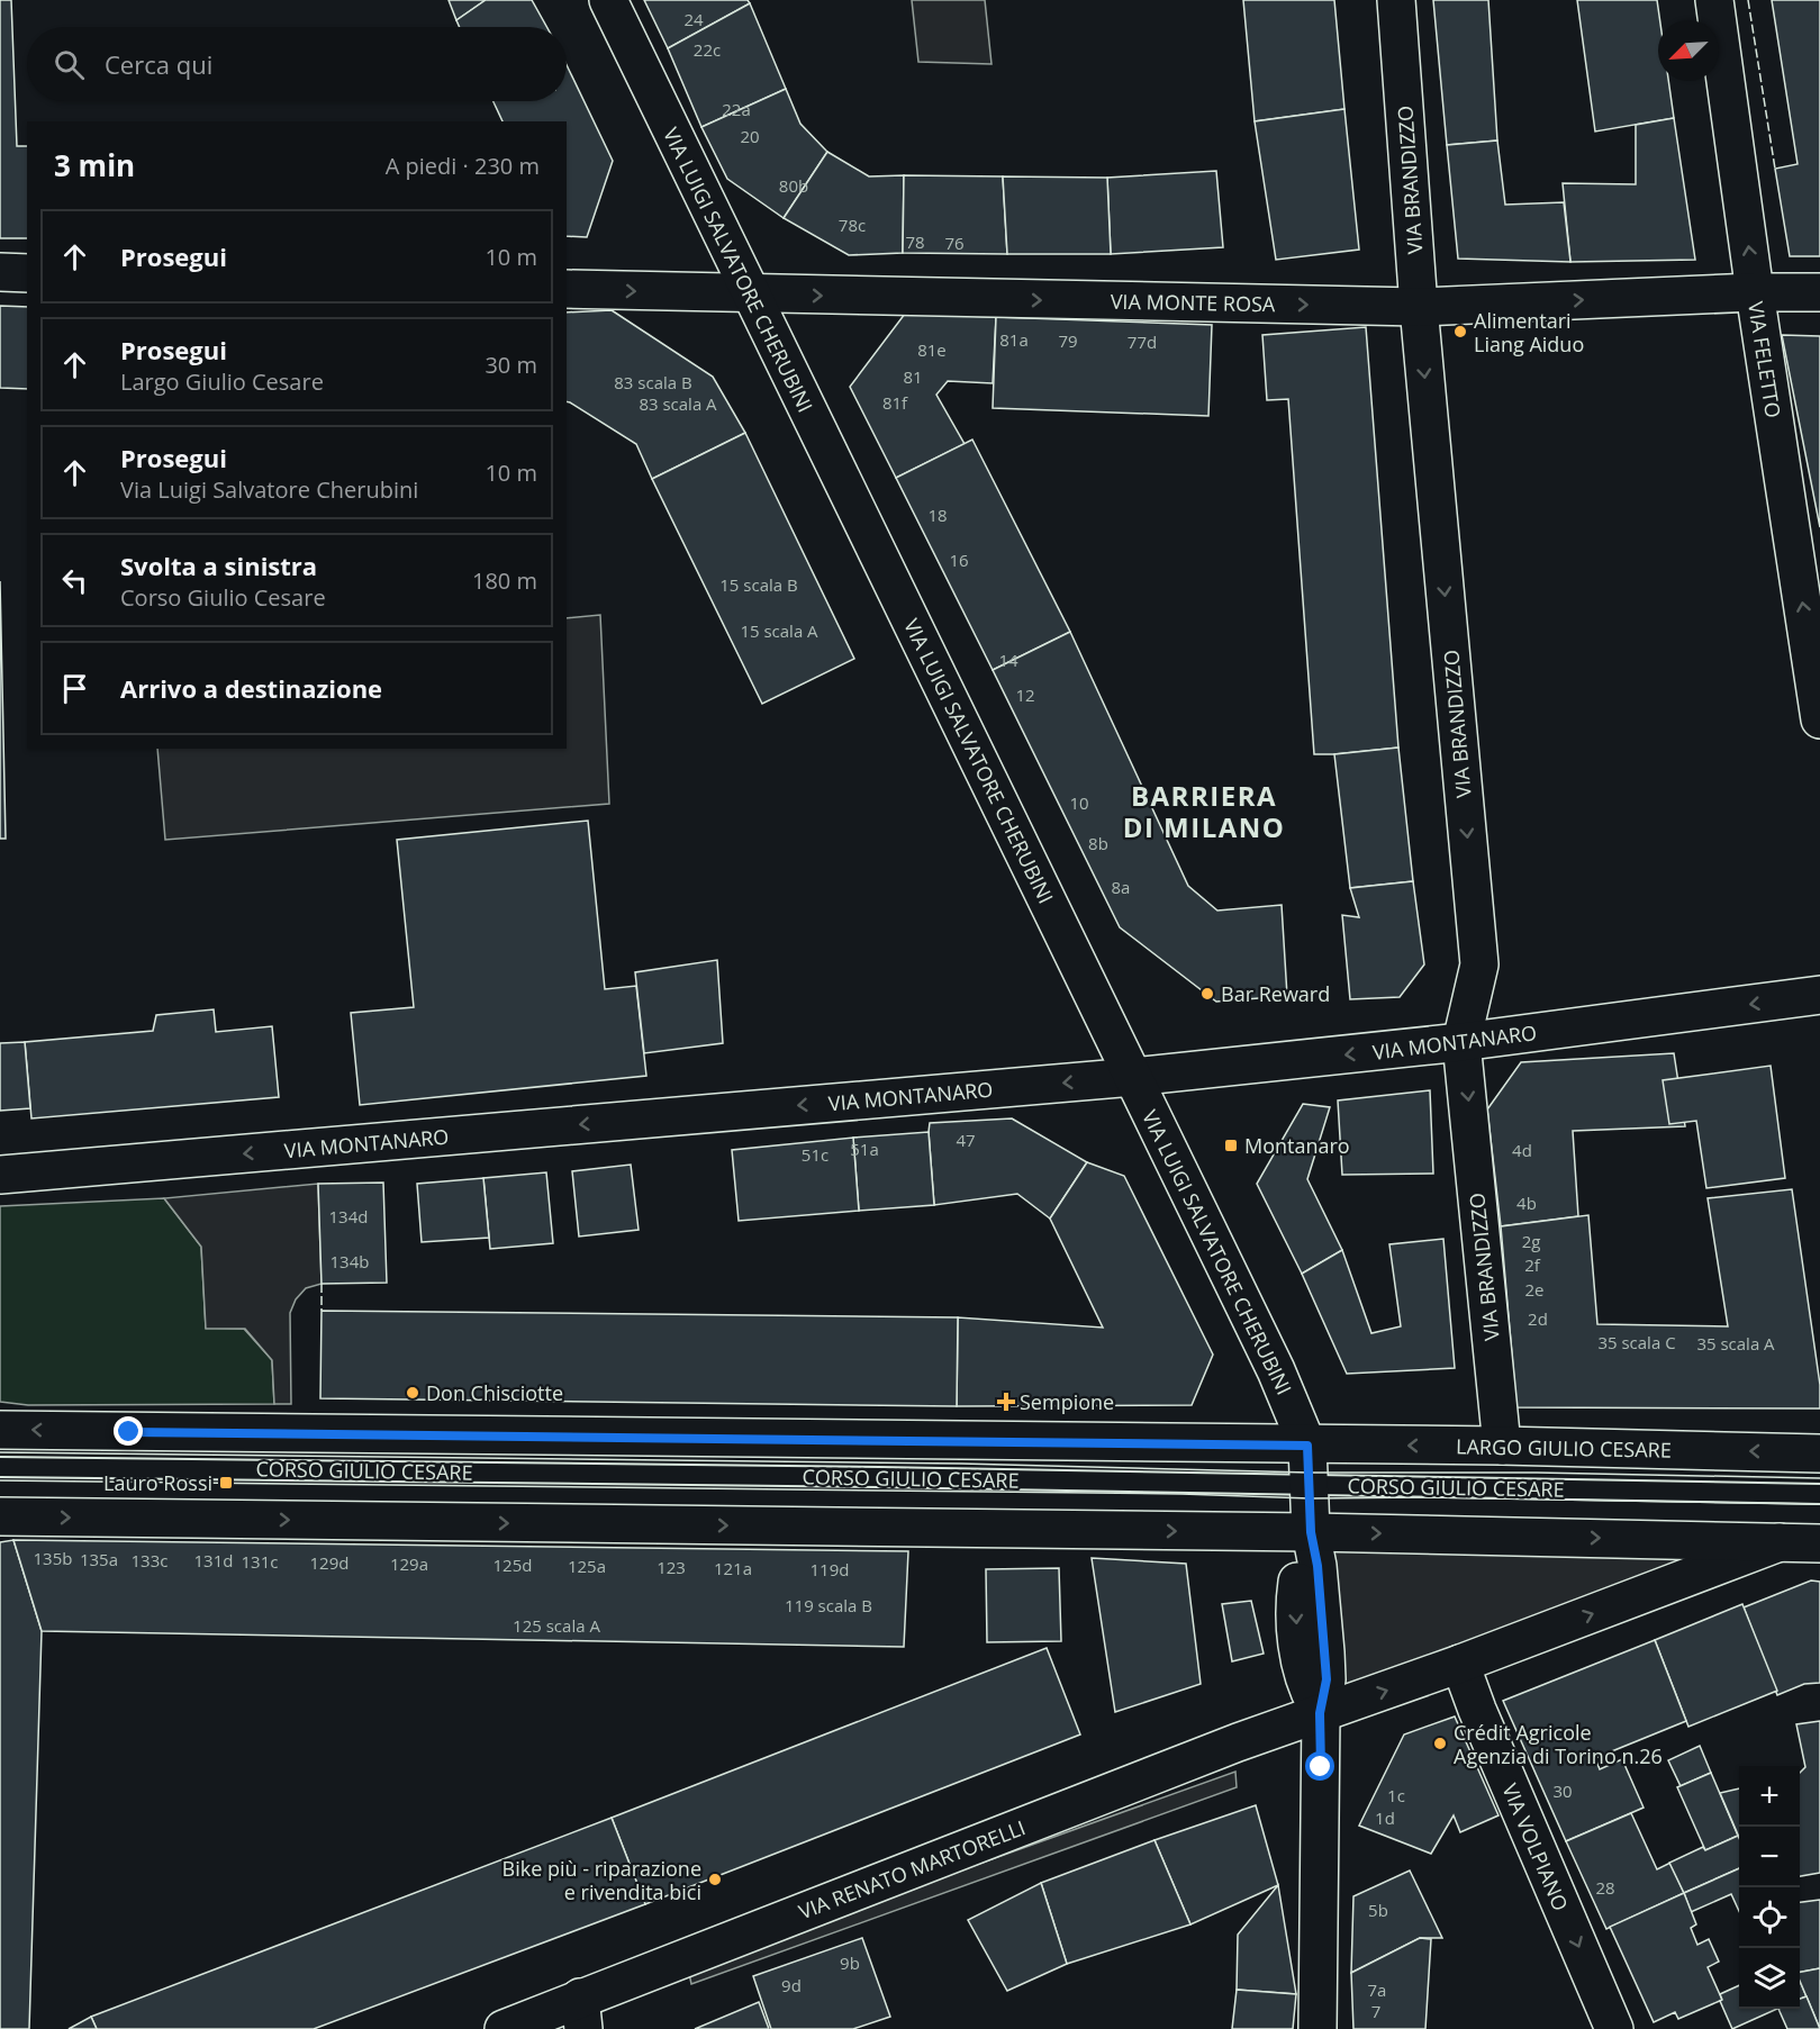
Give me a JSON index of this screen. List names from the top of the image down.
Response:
{
  "streets": {
    "street": [
      "VIA BRANDIZZO",
      "VIA LUIGI SALVATORE CHERUBINI",
      "VIA MONTE ROSA",
      "VIA FELETTO",
      "VIA MONTANARO",
      "LARGO GIULIO CESARE",
      "CORSO GIULIO CESARE",
      "VIA VOLPIANO",
      "VIA RENATO MARTORELLI"
    ]
  },
  "crossings": [
    ["VIA BRANDIZZO", "VIA MONTE ROSA"],
    ["VIA BRANDIZZO", "VIA MONTANARO"],
    ["VIA BRANDIZZO", "LARGO GIULIO CESARE"],
    ["VIA LUIGI SALVATORE CHERUBINI", "VIA MONTE ROSA"],
    ["VIA LUIGI SALVATORE CHERUBINI", "VIA MONTANARO"],
    ["VIA LUIGI SALVATORE CHERUBINI", "LARGO GIULIO CESARE"],
    ["VIA LUIGI SALVATORE CHERUBINI", "CORSO GIULIO CESARE"],
    ["VIA MONTE ROSA", "VIA FELETTO"],
    ["LARGO GIULIO CESARE", "CORSO GIULIO CESARE"]
  ],
  "one_way": [
    "VIA BRANDIZZO",
    "VIA MONTE ROSA",
    "VIA FELETTO",
    "VIA MONTANARO"
  ],
  "districts": ["BARRIERA DI MILANO"],
  "places": {
    "other": [
      "Alimentari Liang Aiduo",
      "Bar Reward",
      "Don Chisciotte",
      "Crédit Agricole Agenzia di Torino n.26",
      "Bike più - riparazione e rivendita bici"
    ],
    "transit": ["Montanaro", "Lauro Rossi"],
    "health": ["Sempione"]
  },
  "house_numbers": [
    "24",
    "22c",
    "22a",
    "20",
    "80b",
    "78c",
    "78",
    "76",
    "81a",
    "79",
    "77d",
    "81e",
    "81",
    "83 scala B",
    "81f",
    "83 scala A",
    "18",
    "16",
    "15 scala B",
    "15 scala A",
    "14",
    "12",
    "10",
    "8b",
    "8a",
    "47",
    "51a",
    "4d",
    "51c",
    "4b",
    "134d",
    "2g",
    "134b",
    "2f",
    "2e",
    "2d",
    "35 scala C",
    "35 scala A",
    "135b",
    "135a",
    "133c",
    "131d",
    "131c",
    "129d",
    "129a",
    "125d",
    "125a",
    "123",
    "121a",
    "119d",
    "119 scala B",
    "125 scala A",
    "30",
    "1c",
    "1d",
    "28",
    "5b",
    "9b",
    "9d",
    "7a",
    "7"
  ],
  "north": "bottom left",
  "page": {
    "search": "Cerca qui",
    "heading": ["3 min", "A piedi · 230 m"],
    "list": [
      ["Prosegui", "10 m"],
      ["Prosegui", "Largo Giulio Cesare", "30 m"],
      ["Prosegui", "Via Luigi Salvatore Cherubini", "10 m"],
      ["Svolta a sinistra", "Corso Giulio Cesare", "180 m"],
      "Arrivo a destinazione"
    ],
    "map_buttons": ["+", "−"]
  }
}
